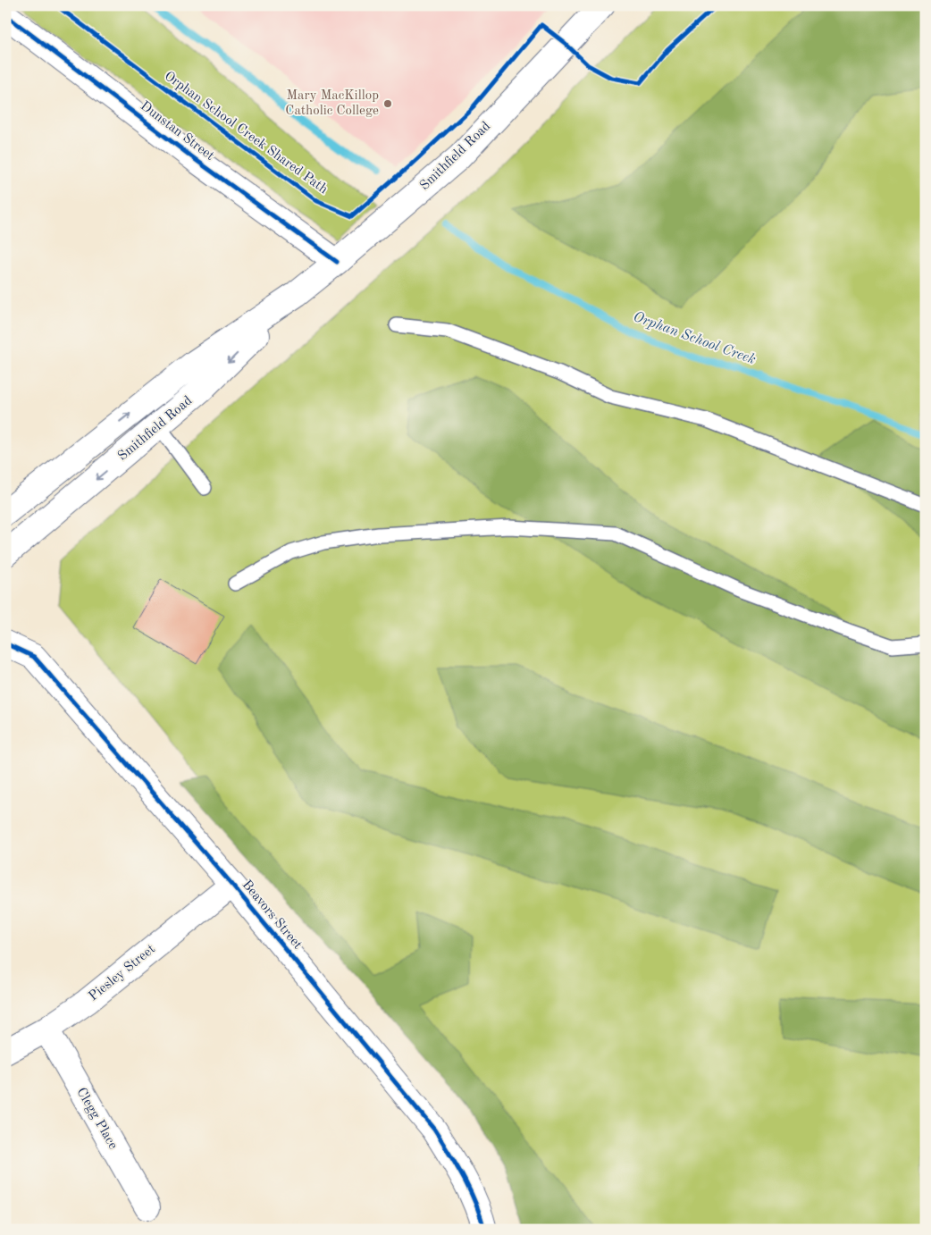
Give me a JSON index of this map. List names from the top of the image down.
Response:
{
  "streets": {
    "street": [
      "Dunstan Street",
      "Smithfield Road",
      "Beavors Street",
      "Piesley Street",
      "Clegg Place"
    ],
    "cycle path": ["Orphan School Creek Shared Path"]
  },
  "crossings": [
    ["Dunstan Street", "Smithfield Road"],
    ["Beavors Street", "Piesley Street"],
    ["Piesley Street", "Clegg Place"]
  ],
  "water": ["Orphan School Creek"],
  "places": ["Mary MacKillop Catholic College"]
}
